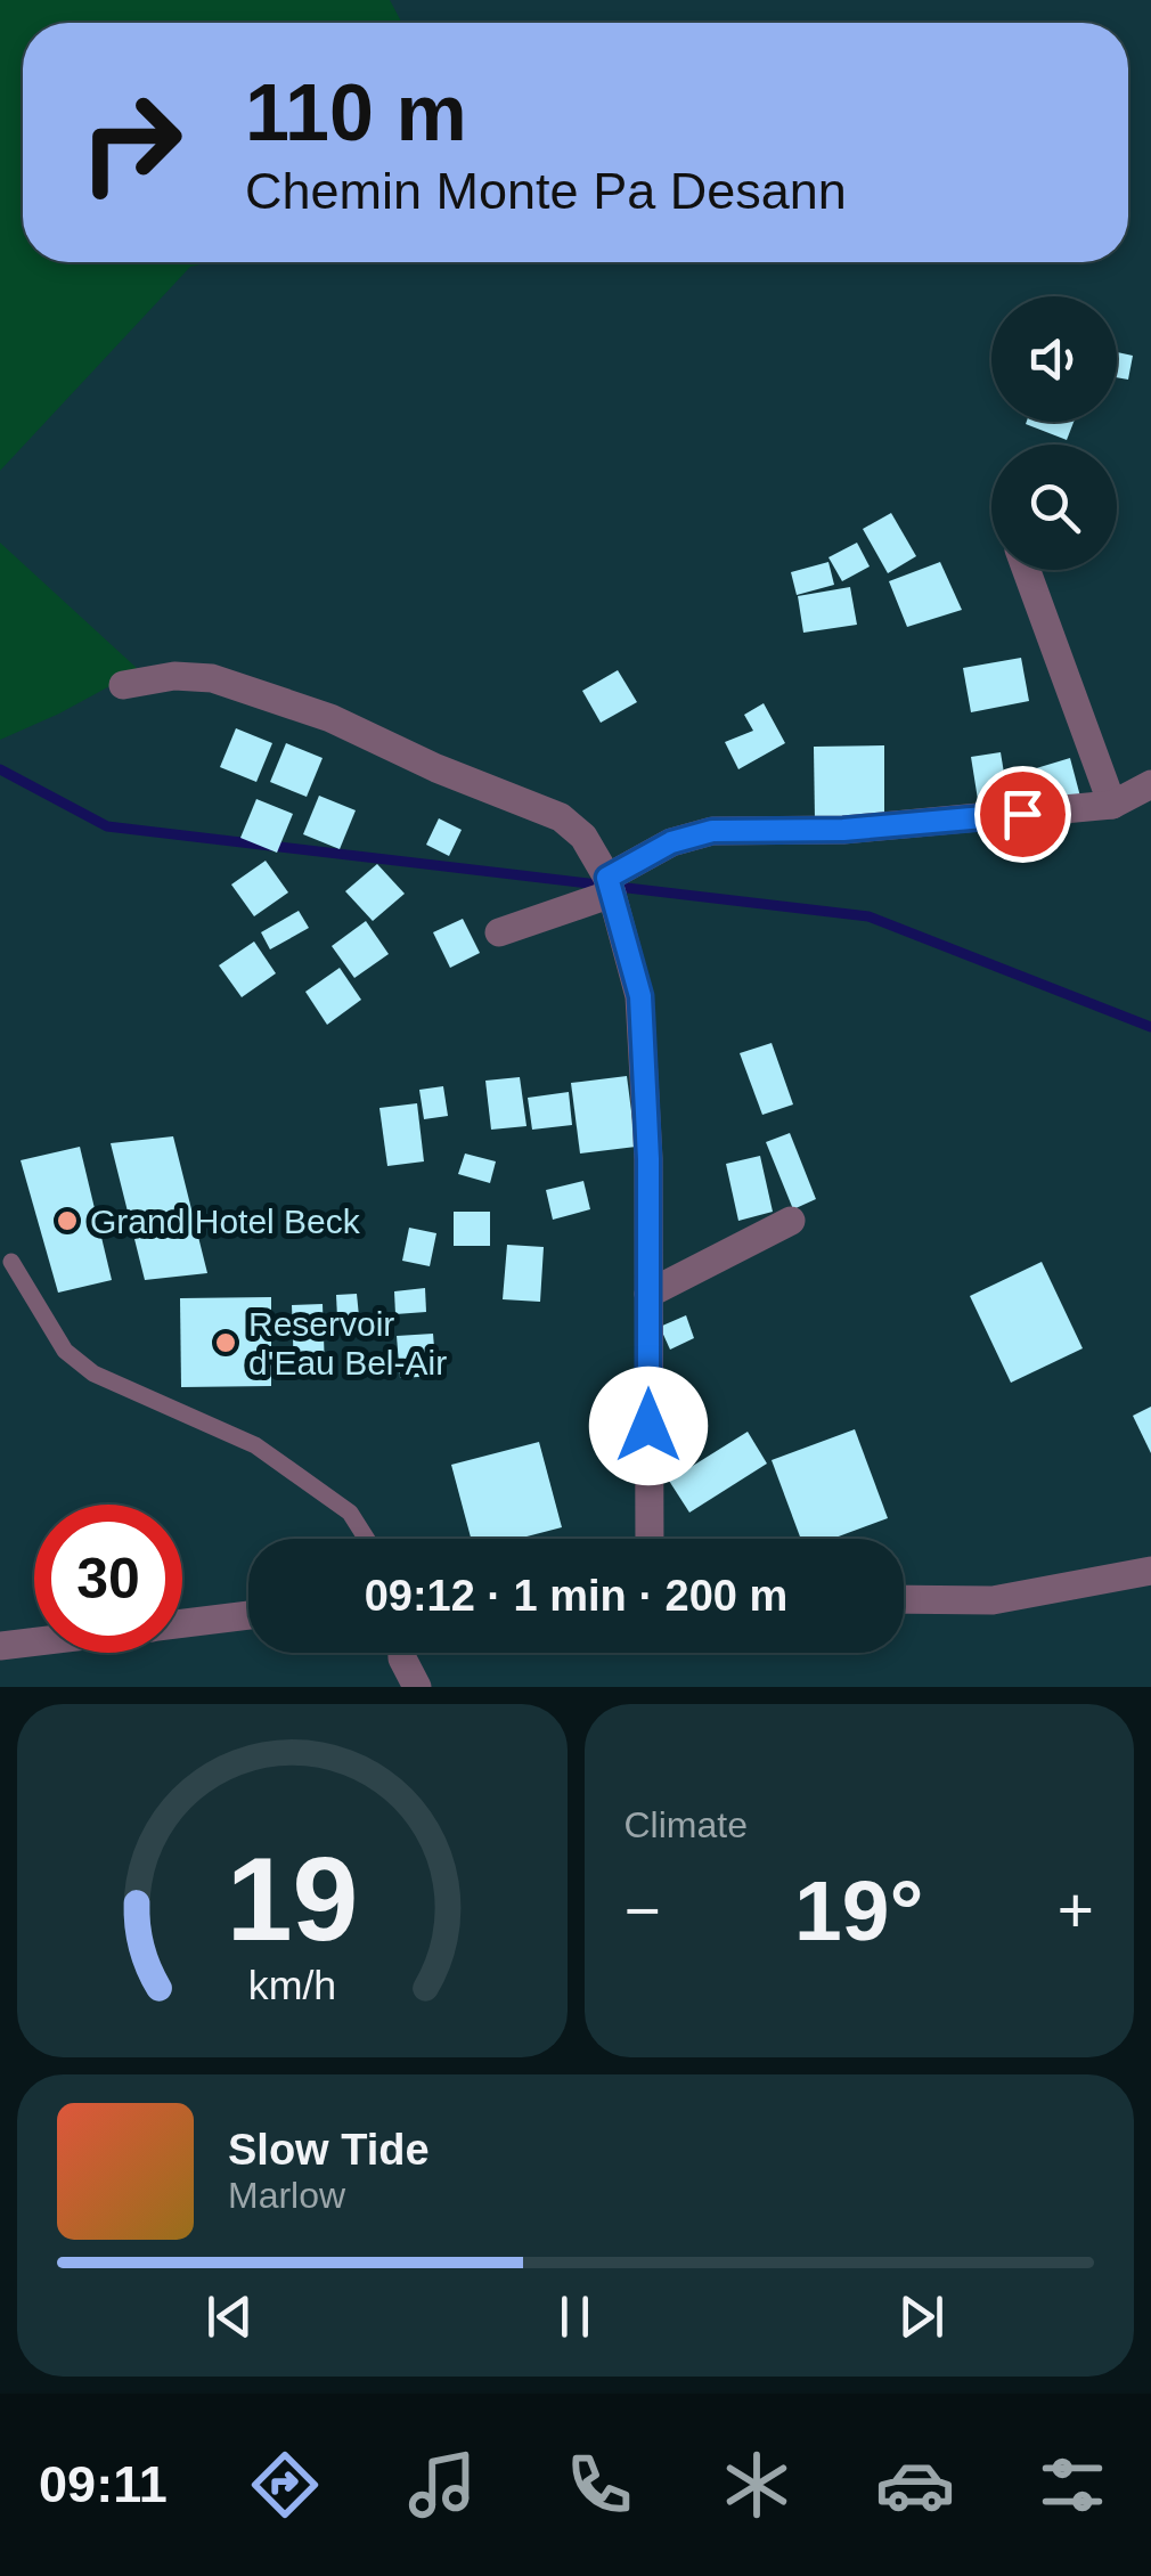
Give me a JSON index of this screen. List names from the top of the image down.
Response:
{
  "places": ["Grand Hotel Beck", "Reservoir d'Eau Bel-Air"],
  "page": {
    "turn": ["110 m", "Chemin Monte Pa Desann"],
    "limit": "30",
    "trip": "09:12 · 1 min · 200 m",
    "tile": "Climate",
    "heat": ["−", "19°", "+"],
    "song": ["Slow Tide", "Marlow"],
    "tabs": "09:11",
    "gauge": ["19", "km/h"]
  }
}
